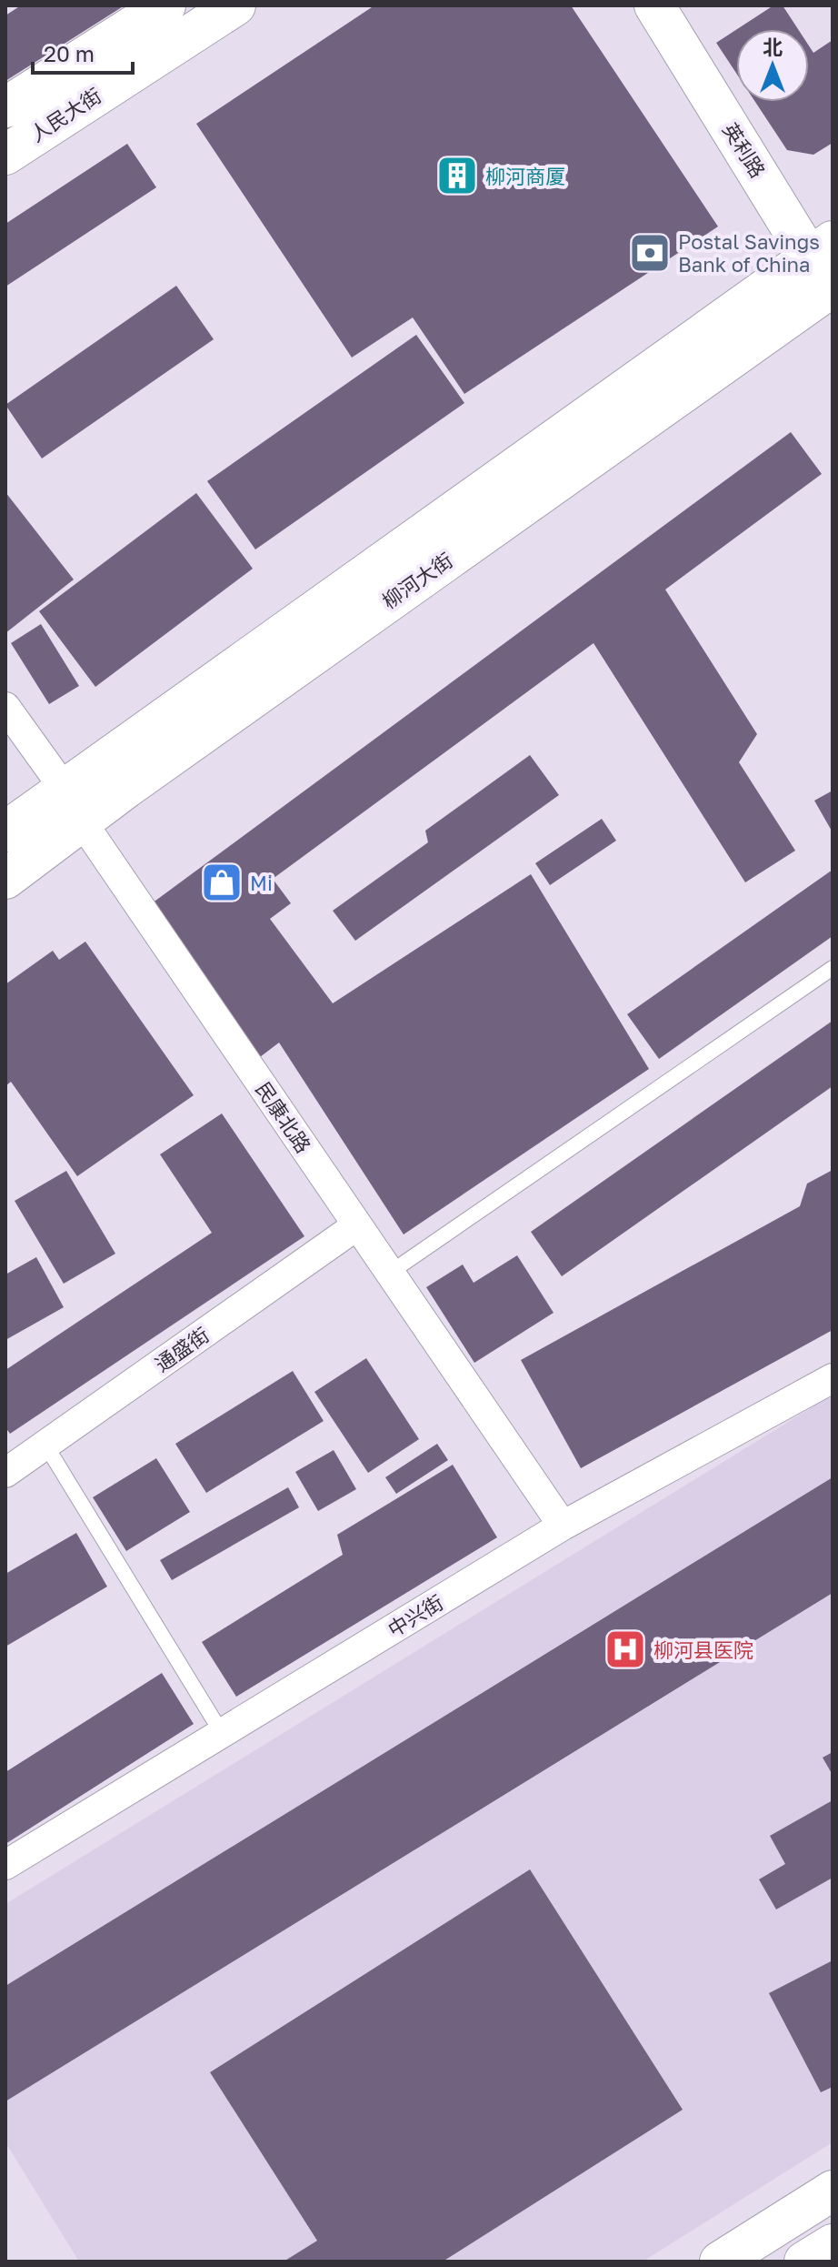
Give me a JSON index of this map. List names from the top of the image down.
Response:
{
  "streets": {
    "main road": ["人民大街", "英利路", "柳河大街"],
    "street": ["民康北路", "通盛街", "中兴街"]
  },
  "crossings": [
    ["英利路", "柳河大街"],
    ["柳河大街", "民康北路"],
    ["民康北路", "通盛街"],
    ["民康北路", "中兴街"]
  ],
  "places": {
    "building": ["柳河商厦"],
    "bank": ["Postal Savings Bank of China"],
    "shop": ["Mi"],
    "hospital": ["柳河县医院"]
  },
  "scale_bar": "20 m",
  "north": "top"
}
